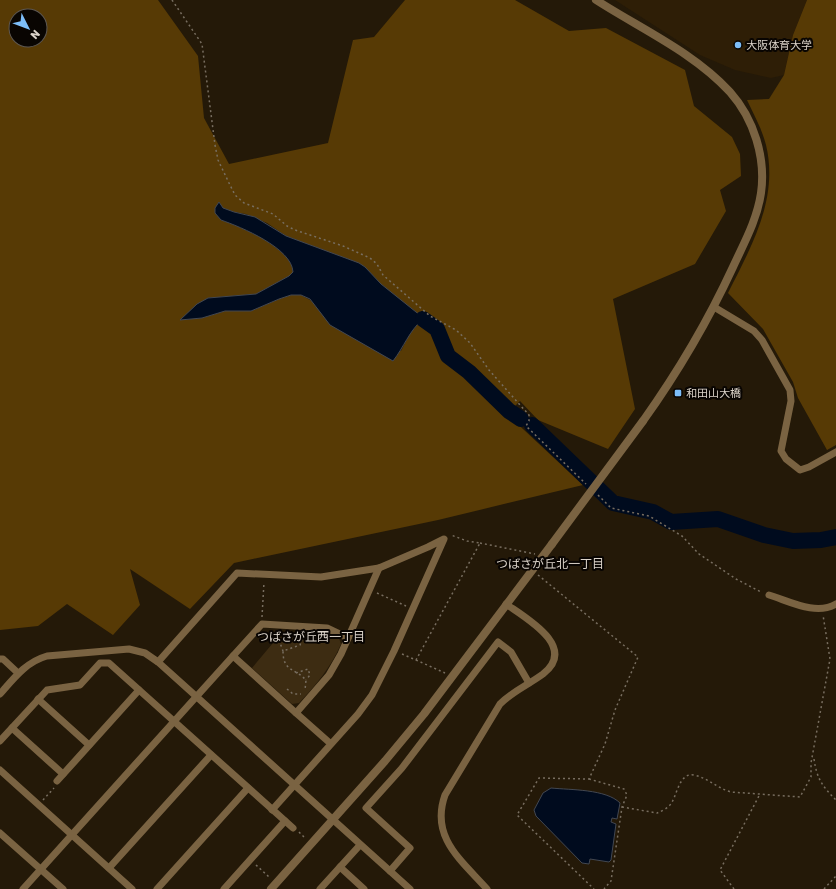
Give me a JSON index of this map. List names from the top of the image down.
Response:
{
  "districts": ["つばさが丘北一丁目", "つばさが丘西一丁目"],
  "places": {
    "other": ["大阪体育大学"],
    "transit": ["和田山大橋"]
  },
  "north": "bottom right"
}
